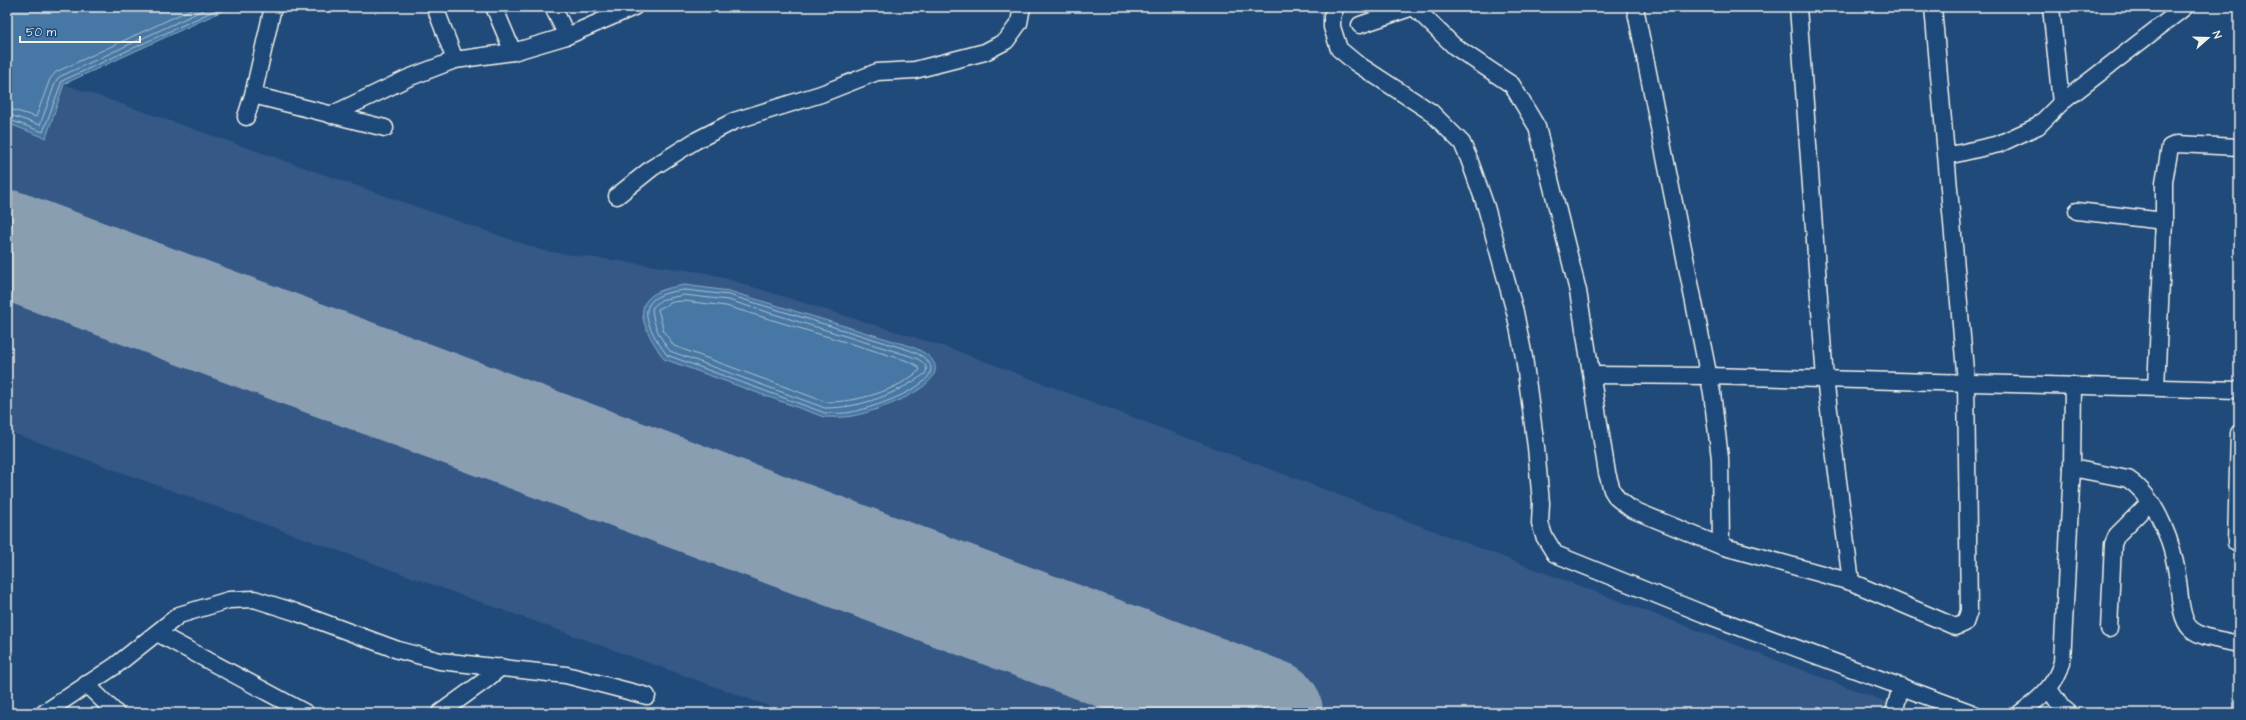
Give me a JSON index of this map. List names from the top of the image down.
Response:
{
  "scale_bar": "50 m",
  "north": "right"
}
